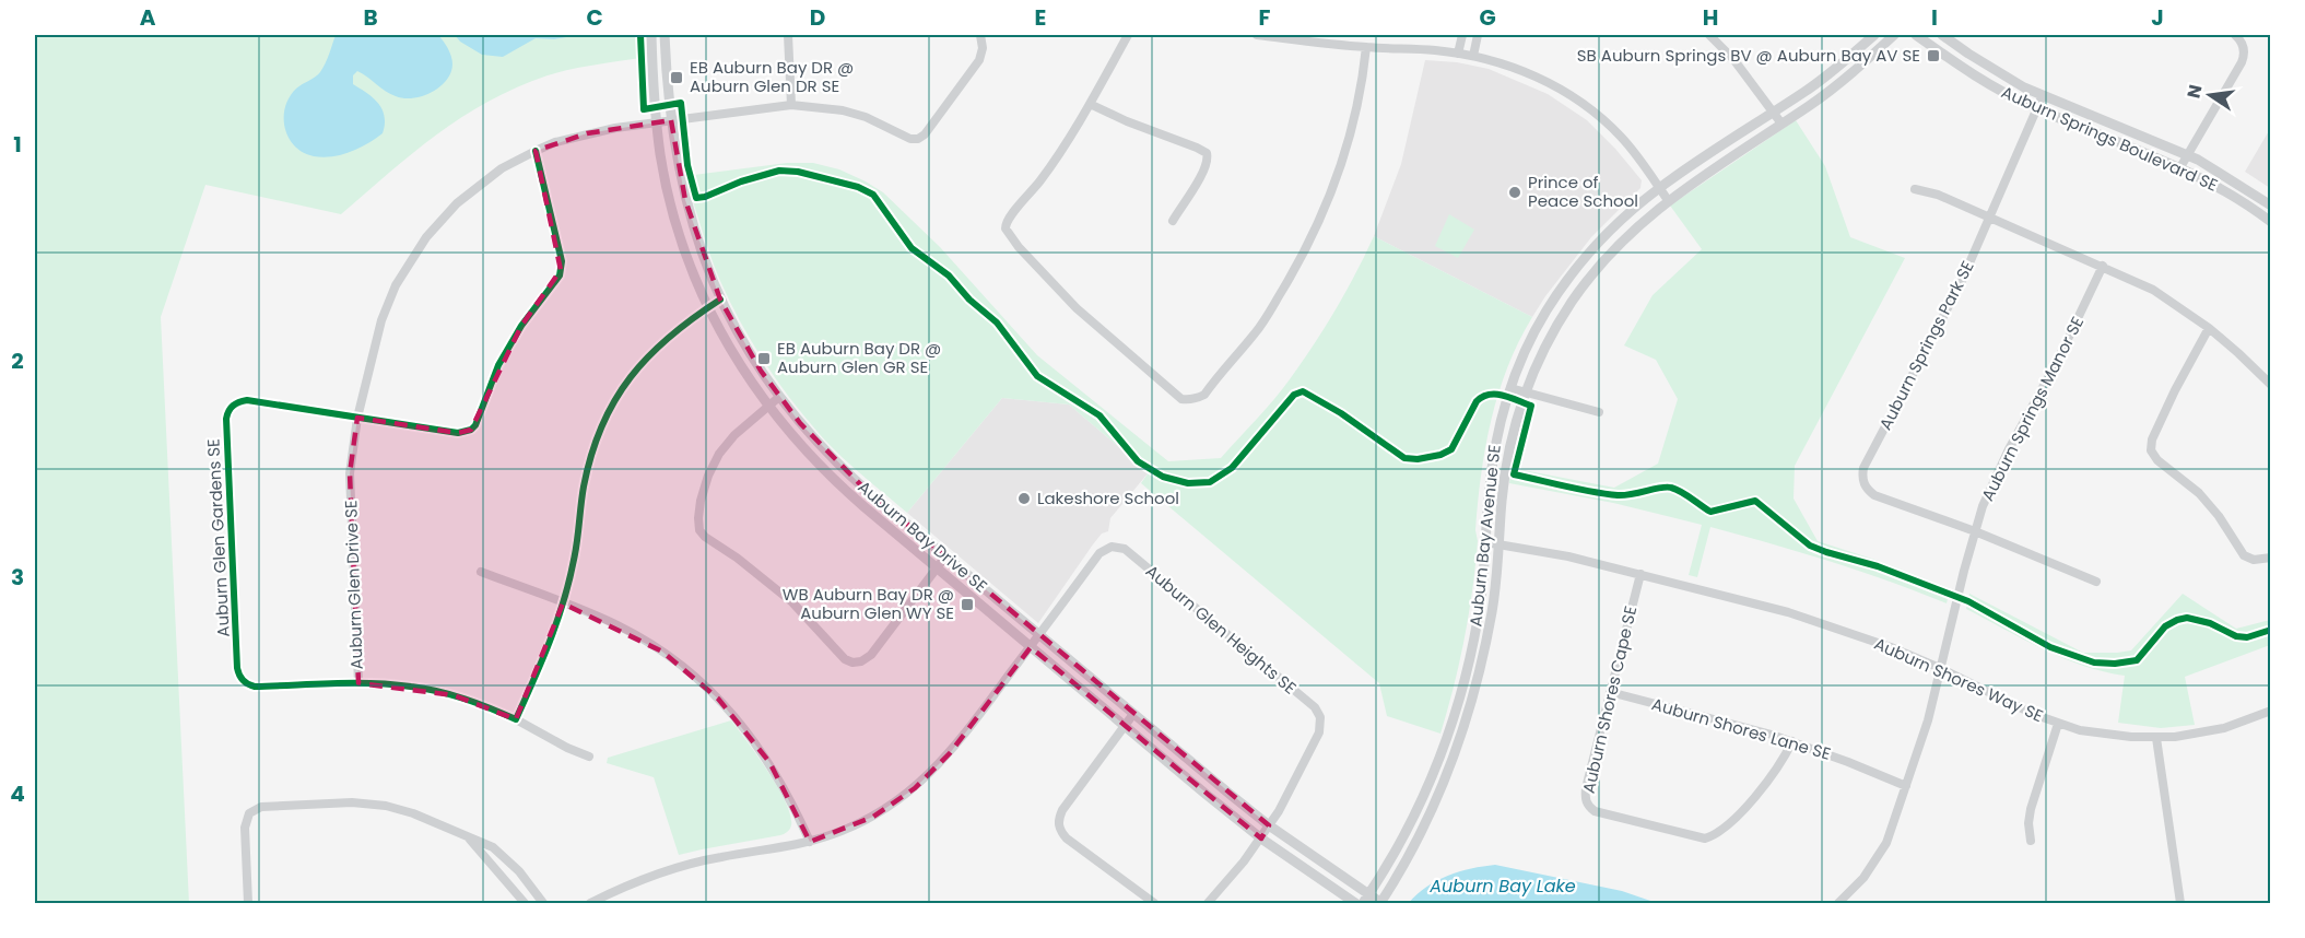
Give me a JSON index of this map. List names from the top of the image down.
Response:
{
  "streets": {
    "street": [
      "Auburn Springs Boulevard SE",
      "Auburn Springs Park SE",
      "Auburn Springs Manor SE",
      "Auburn Bay Avenue SE",
      "Auburn Bay Drive SE",
      "Auburn Glen Gardens SE",
      "Auburn Glen Drive SE",
      "Auburn Glen Heights SE",
      "Auburn Shores Way SE",
      "Auburn Shores Cape SE",
      "Auburn Shores Lane SE"
    ]
  },
  "crossings": [
    ["Auburn Springs Boulevard SE", "Auburn Springs Park SE"],
    ["Auburn Springs Park SE", "Auburn Springs Manor SE"],
    ["Auburn Springs Manor SE", "Auburn Shores Way SE"],
    ["Auburn Springs Manor SE", "Auburn Shores Lane SE"],
    ["Auburn Bay Avenue SE", "Auburn Bay Drive SE"],
    ["Auburn Bay Avenue SE", "Auburn Shores Way SE"],
    ["Auburn Bay Drive SE", "Auburn Glen Drive SE"],
    ["Auburn Bay Drive SE", "Auburn Glen Heights SE"],
    ["Auburn Glen Gardens SE", "Auburn Glen Drive SE"],
    ["Auburn Shores Way SE", "Auburn Shores Cape SE"],
    ["Auburn Shores Cape SE", "Auburn Shores Lane SE"]
  ],
  "water": ["Auburn Bay Lake"],
  "places": {
    "transit": [
      "SB Auburn Springs BV @ Auburn Bay AV SE",
      "EB Auburn Bay DR @ Auburn Glen DR SE",
      "EB Auburn Bay DR @ Auburn Glen GR SE",
      "WB Auburn Bay DR @ Auburn Glen WY SE"
    ],
    "other": ["Prince of Peace School", "Lakeshore School"]
  },
  "north": "left",
  "grid": {
    "columns": [
      "A",
      "B",
      "C",
      "D",
      "E",
      "F",
      "G",
      "H",
      "I",
      "J"
    ],
    "rows": [
      "1",
      "2",
      "3",
      "4"
    ]
  }
}
